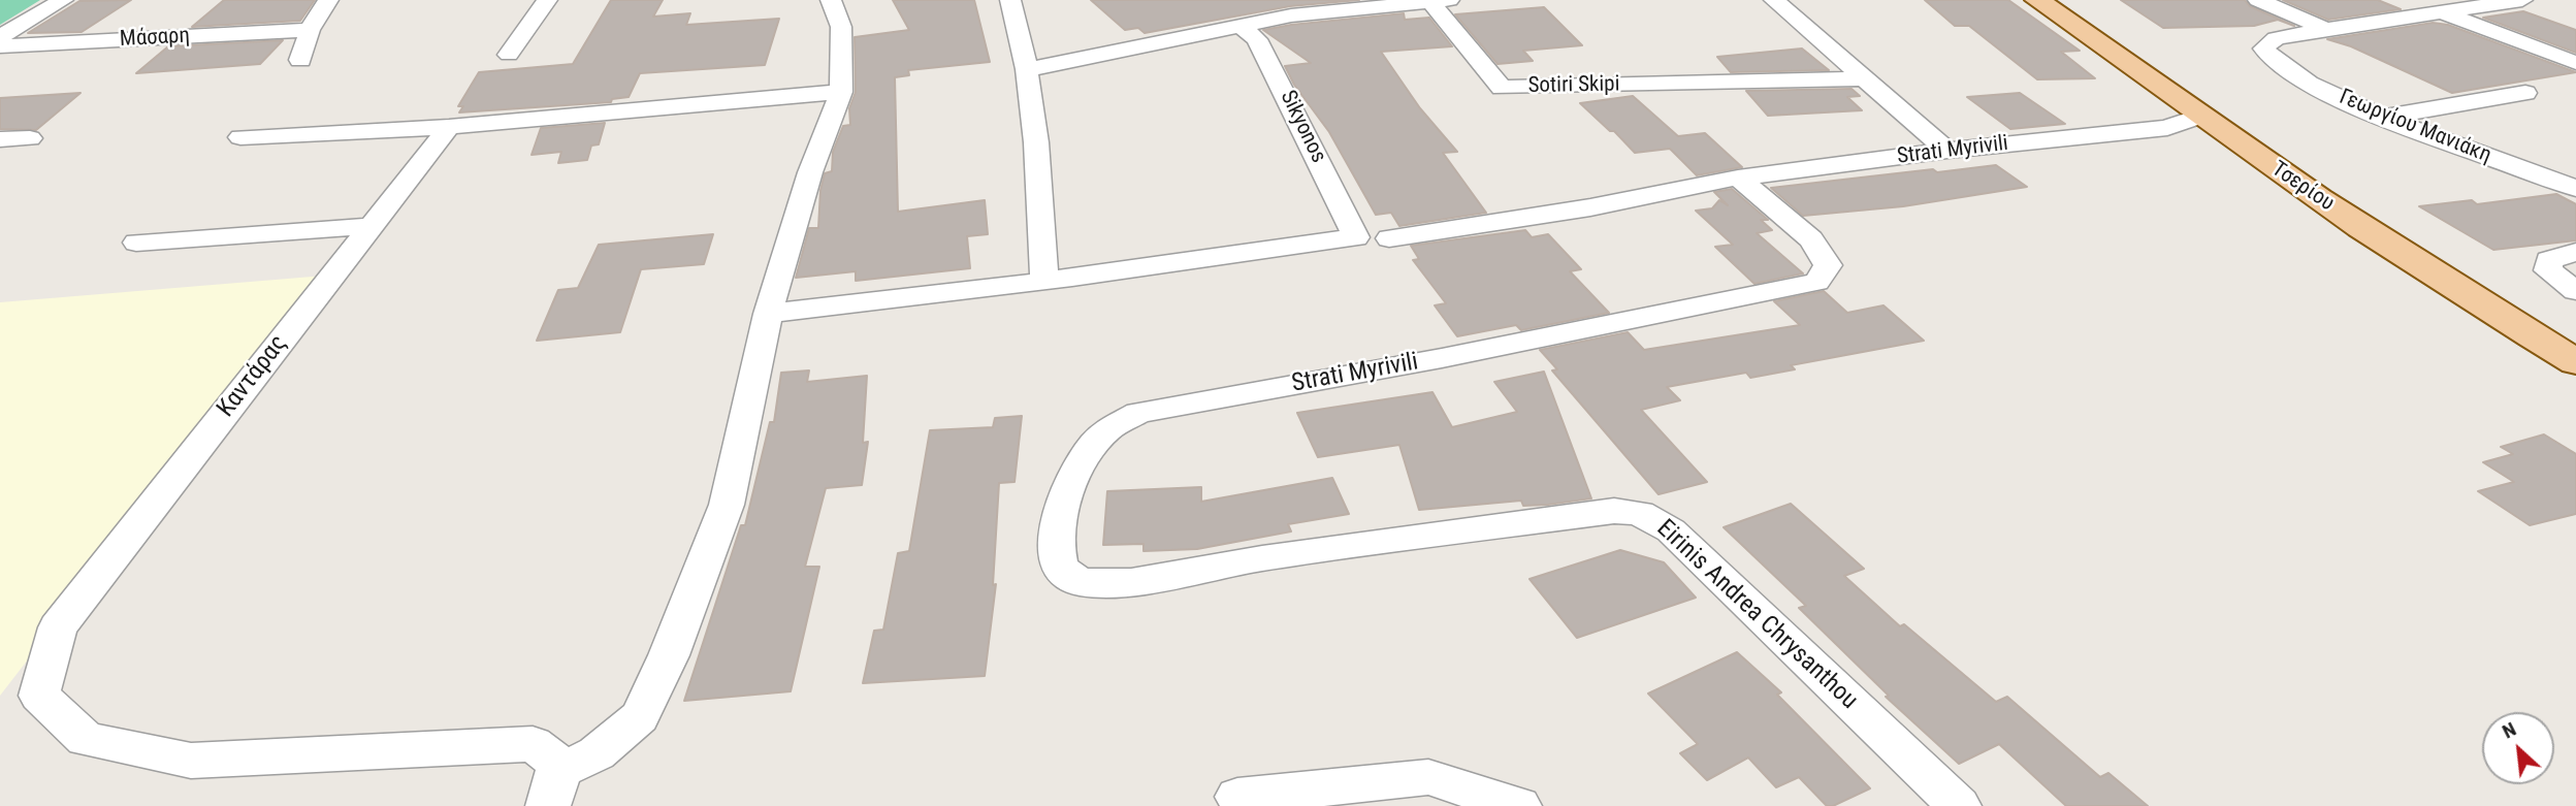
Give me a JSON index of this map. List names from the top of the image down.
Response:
{
  "streets": {
    "main road": ["Τσερίου"],
    "street": [
      "Μάσαρη",
      "Sotiri Skipi",
      "Sikyonos",
      "Γεωργίου Μανιάκη",
      "Strati Myrivili",
      "Καντάρας",
      "Eirinis Andrea Chrysanthou"
    ]
  },
  "crossings": [
    ["Sotiri Skipi", "Sikyonos"],
    ["Strati Myrivili", "Τσερίου"],
    ["Strati Myrivili", "Eirinis Andrea Chrysanthou"]
  ],
  "north": "top left"
}
